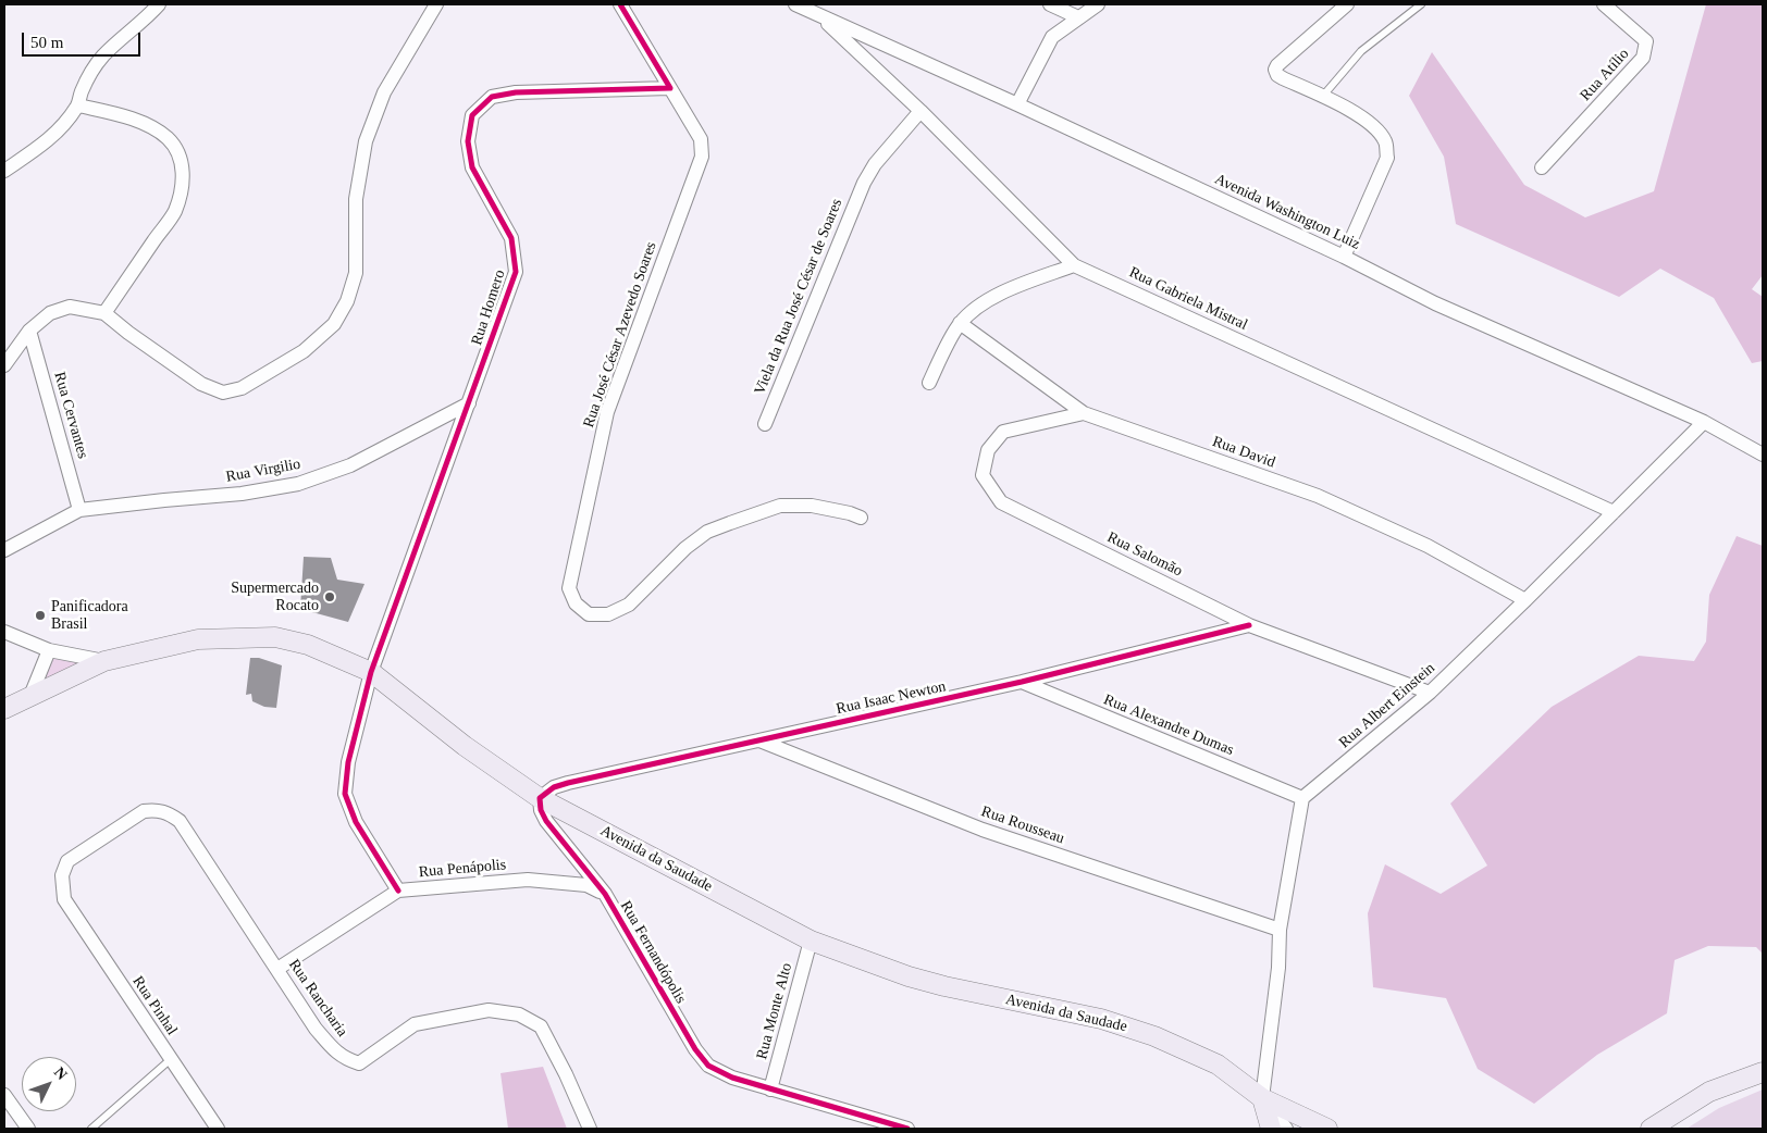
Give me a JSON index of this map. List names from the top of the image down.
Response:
{
  "streets": {
    "main road": ["Avenida da Saudade"],
    "street": [
      "Rua Atílio",
      "Avenida Washington Luiz",
      "Viela da Rua José César de Soares",
      "Rua Gabriela Mistral",
      "Rua Homero",
      "Rua José César Azevedo Soares",
      "Rua Cervantes",
      "Rua David",
      "Rua Virgilio",
      "Rua Salomão",
      "Rua Isaac Newton",
      "Rua Albert Einstein",
      "Rua Alexandre Dumas",
      "Rua Rousseau",
      "Rua Penápolis",
      "Rua Fernandópolis",
      "Rua Rancharia",
      "Rua Pinhal",
      "Rua Monte Alto"
    ]
  },
  "crossings": [
    ["Avenida Washington Luiz", "Rua Gabriela Mistral"],
    ["Avenida Washington Luiz", "Rua Albert Einstein"],
    ["Viela da Rua José César de Soares", "Rua Gabriela Mistral"],
    ["Rua Gabriela Mistral", "Rua Albert Einstein"],
    ["Rua Homero", "Rua José César Azevedo Soares"],
    ["Rua Homero", "Rua Virgilio"],
    ["Rua Homero", "Avenida da Saudade"],
    ["Rua Homero", "Rua Penápolis"],
    ["Rua Cervantes", "Rua Virgilio"],
    ["Rua David", "Rua Salomão"],
    ["Rua David", "Rua Albert Einstein"],
    ["Rua Salomão", "Rua Isaac Newton"],
    ["Rua Salomão", "Rua Albert Einstein"],
    ["Rua Isaac Newton", "Rua Alexandre Dumas"],
    ["Rua Isaac Newton", "Rua Rousseau"],
    ["Rua Isaac Newton", "Avenida da Saudade"],
    ["Rua Isaac Newton", "Rua Fernandópolis"],
    ["Rua Albert Einstein", "Rua Alexandre Dumas"],
    ["Avenida da Saudade", "Rua Fernandópolis"],
    ["Avenida da Saudade", "Rua Monte Alto"],
    ["Rua Penápolis", "Rua Fernandópolis"],
    ["Rua Penápolis", "Rua Rancharia"],
    ["Rua Fernandópolis", "Rua Monte Alto"],
    ["Rua Rancharia", "Rua Pinhal"]
  ],
  "places": ["Supermercado Rocato", "Panificadora Brasil"],
  "scale_bar": "50 m",
  "north": "top right"
}
